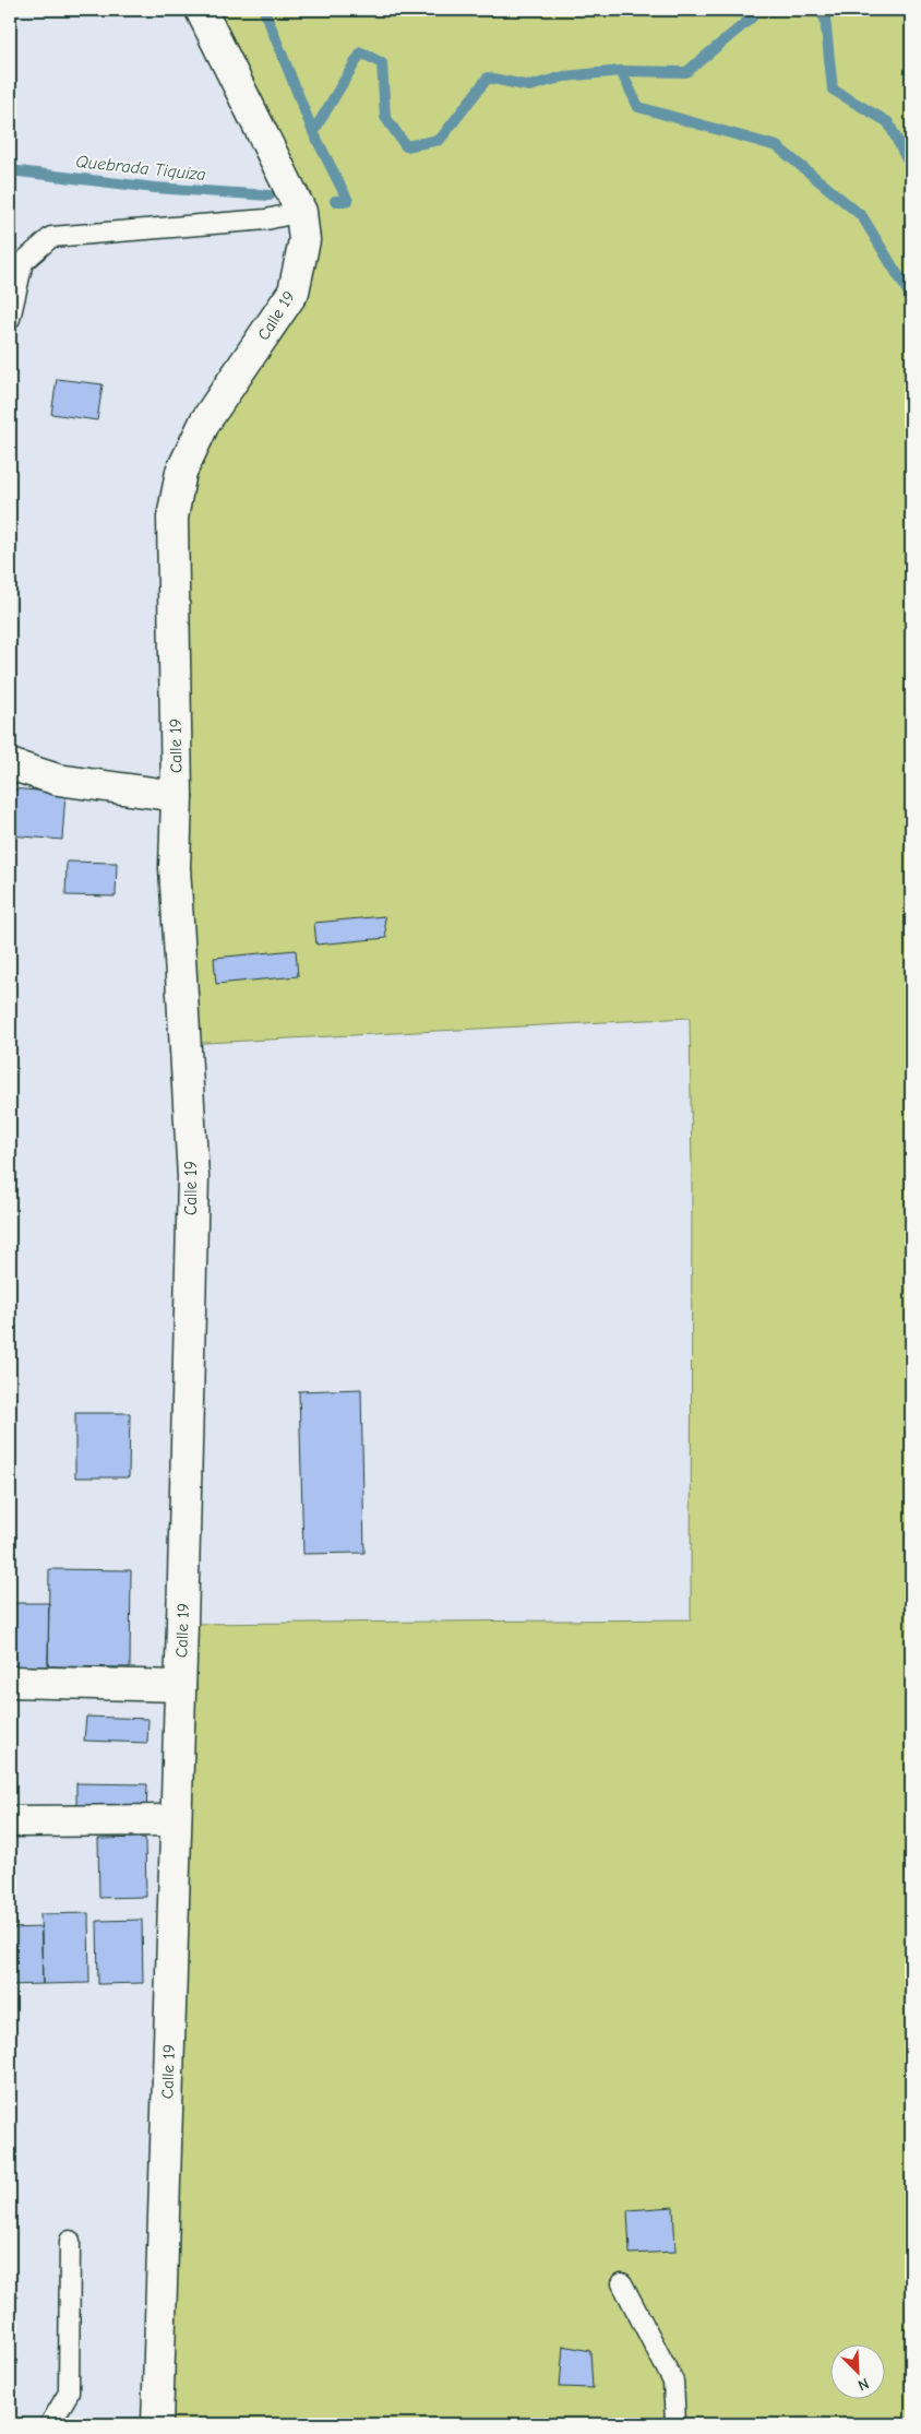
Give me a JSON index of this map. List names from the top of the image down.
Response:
{
  "streets": {
    "street": ["Calle 19"]
  },
  "water": ["Quebrada Tiquiza"],
  "north": "bottom right"
}
